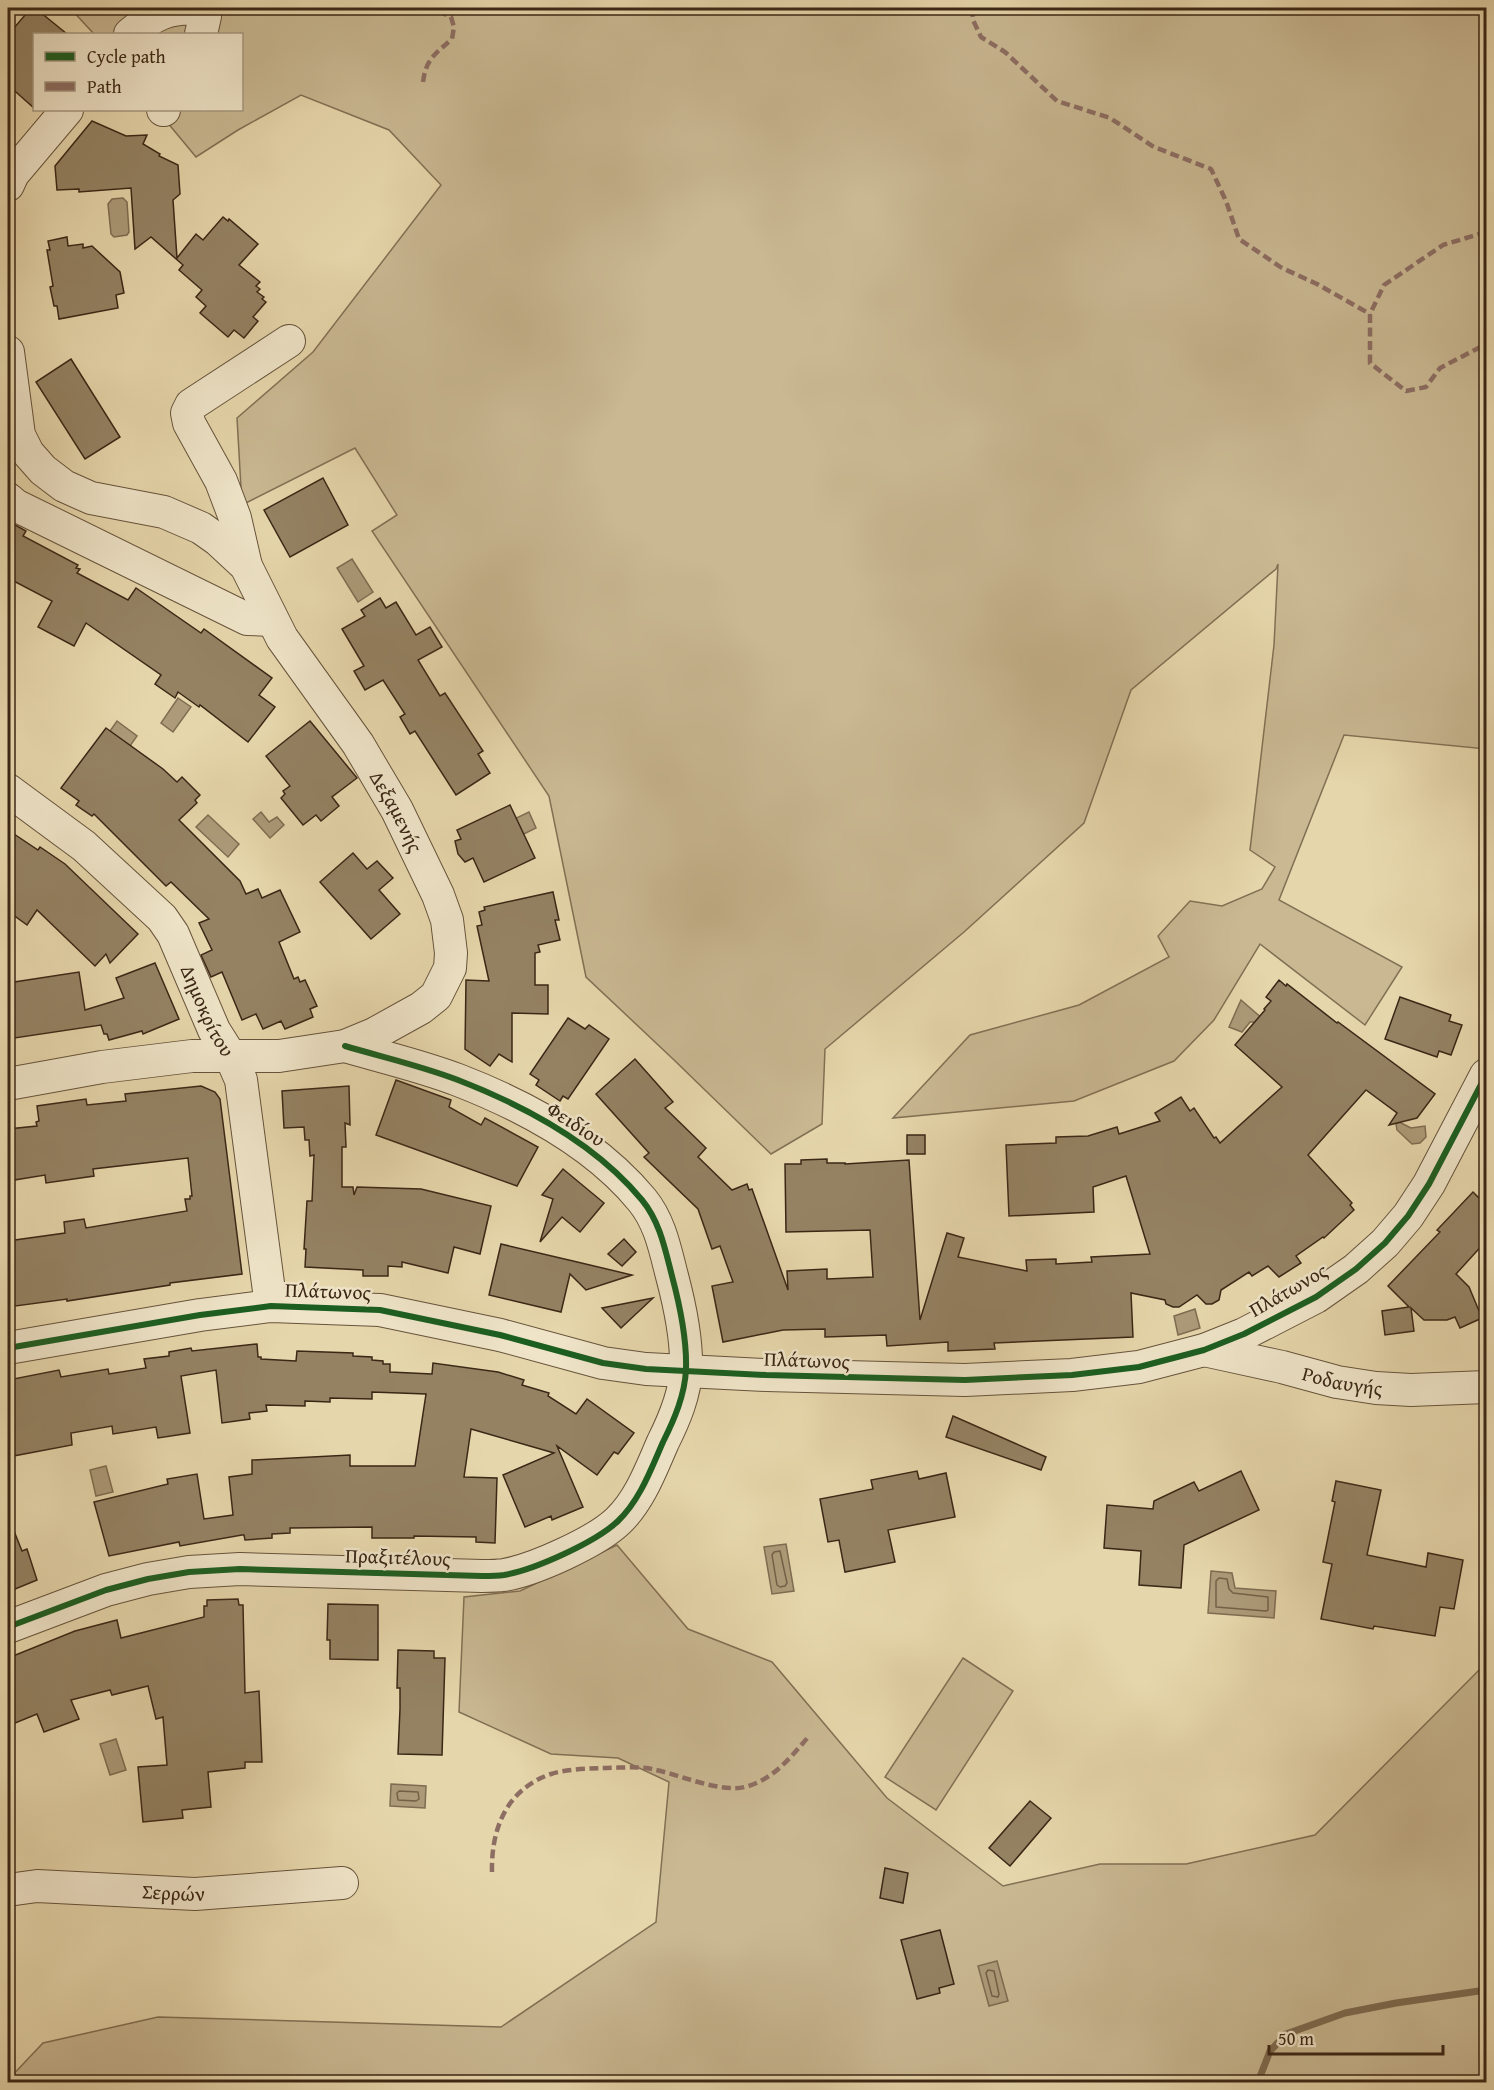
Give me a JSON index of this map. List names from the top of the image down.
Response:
{
  "streets": {
    "street": [
      "Δεξαμενής",
      "Δημοκρίτου",
      "Φειδίου",
      "Πλάτωνος",
      "Ροδαυγής",
      "Πραξιτέλους",
      "Σερρών"
    ]
  },
  "crossings": [
    ["Δεξαμενής", "Δημοκρίτου"],
    ["Δεξαμενής", "Φειδίου"],
    ["Δημοκρίτου", "Πλάτωνος"],
    ["Φειδίου", "Πλάτωνος"],
    ["Φειδίου", "Πραξιτέλους"],
    ["Πλάτωνος", "Ροδαυγής"],
    ["Πλάτωνος", "Πραξιτέλους"]
  ],
  "legend": ["Cycle path", "Path"],
  "scale_bar": "50 m"
}
